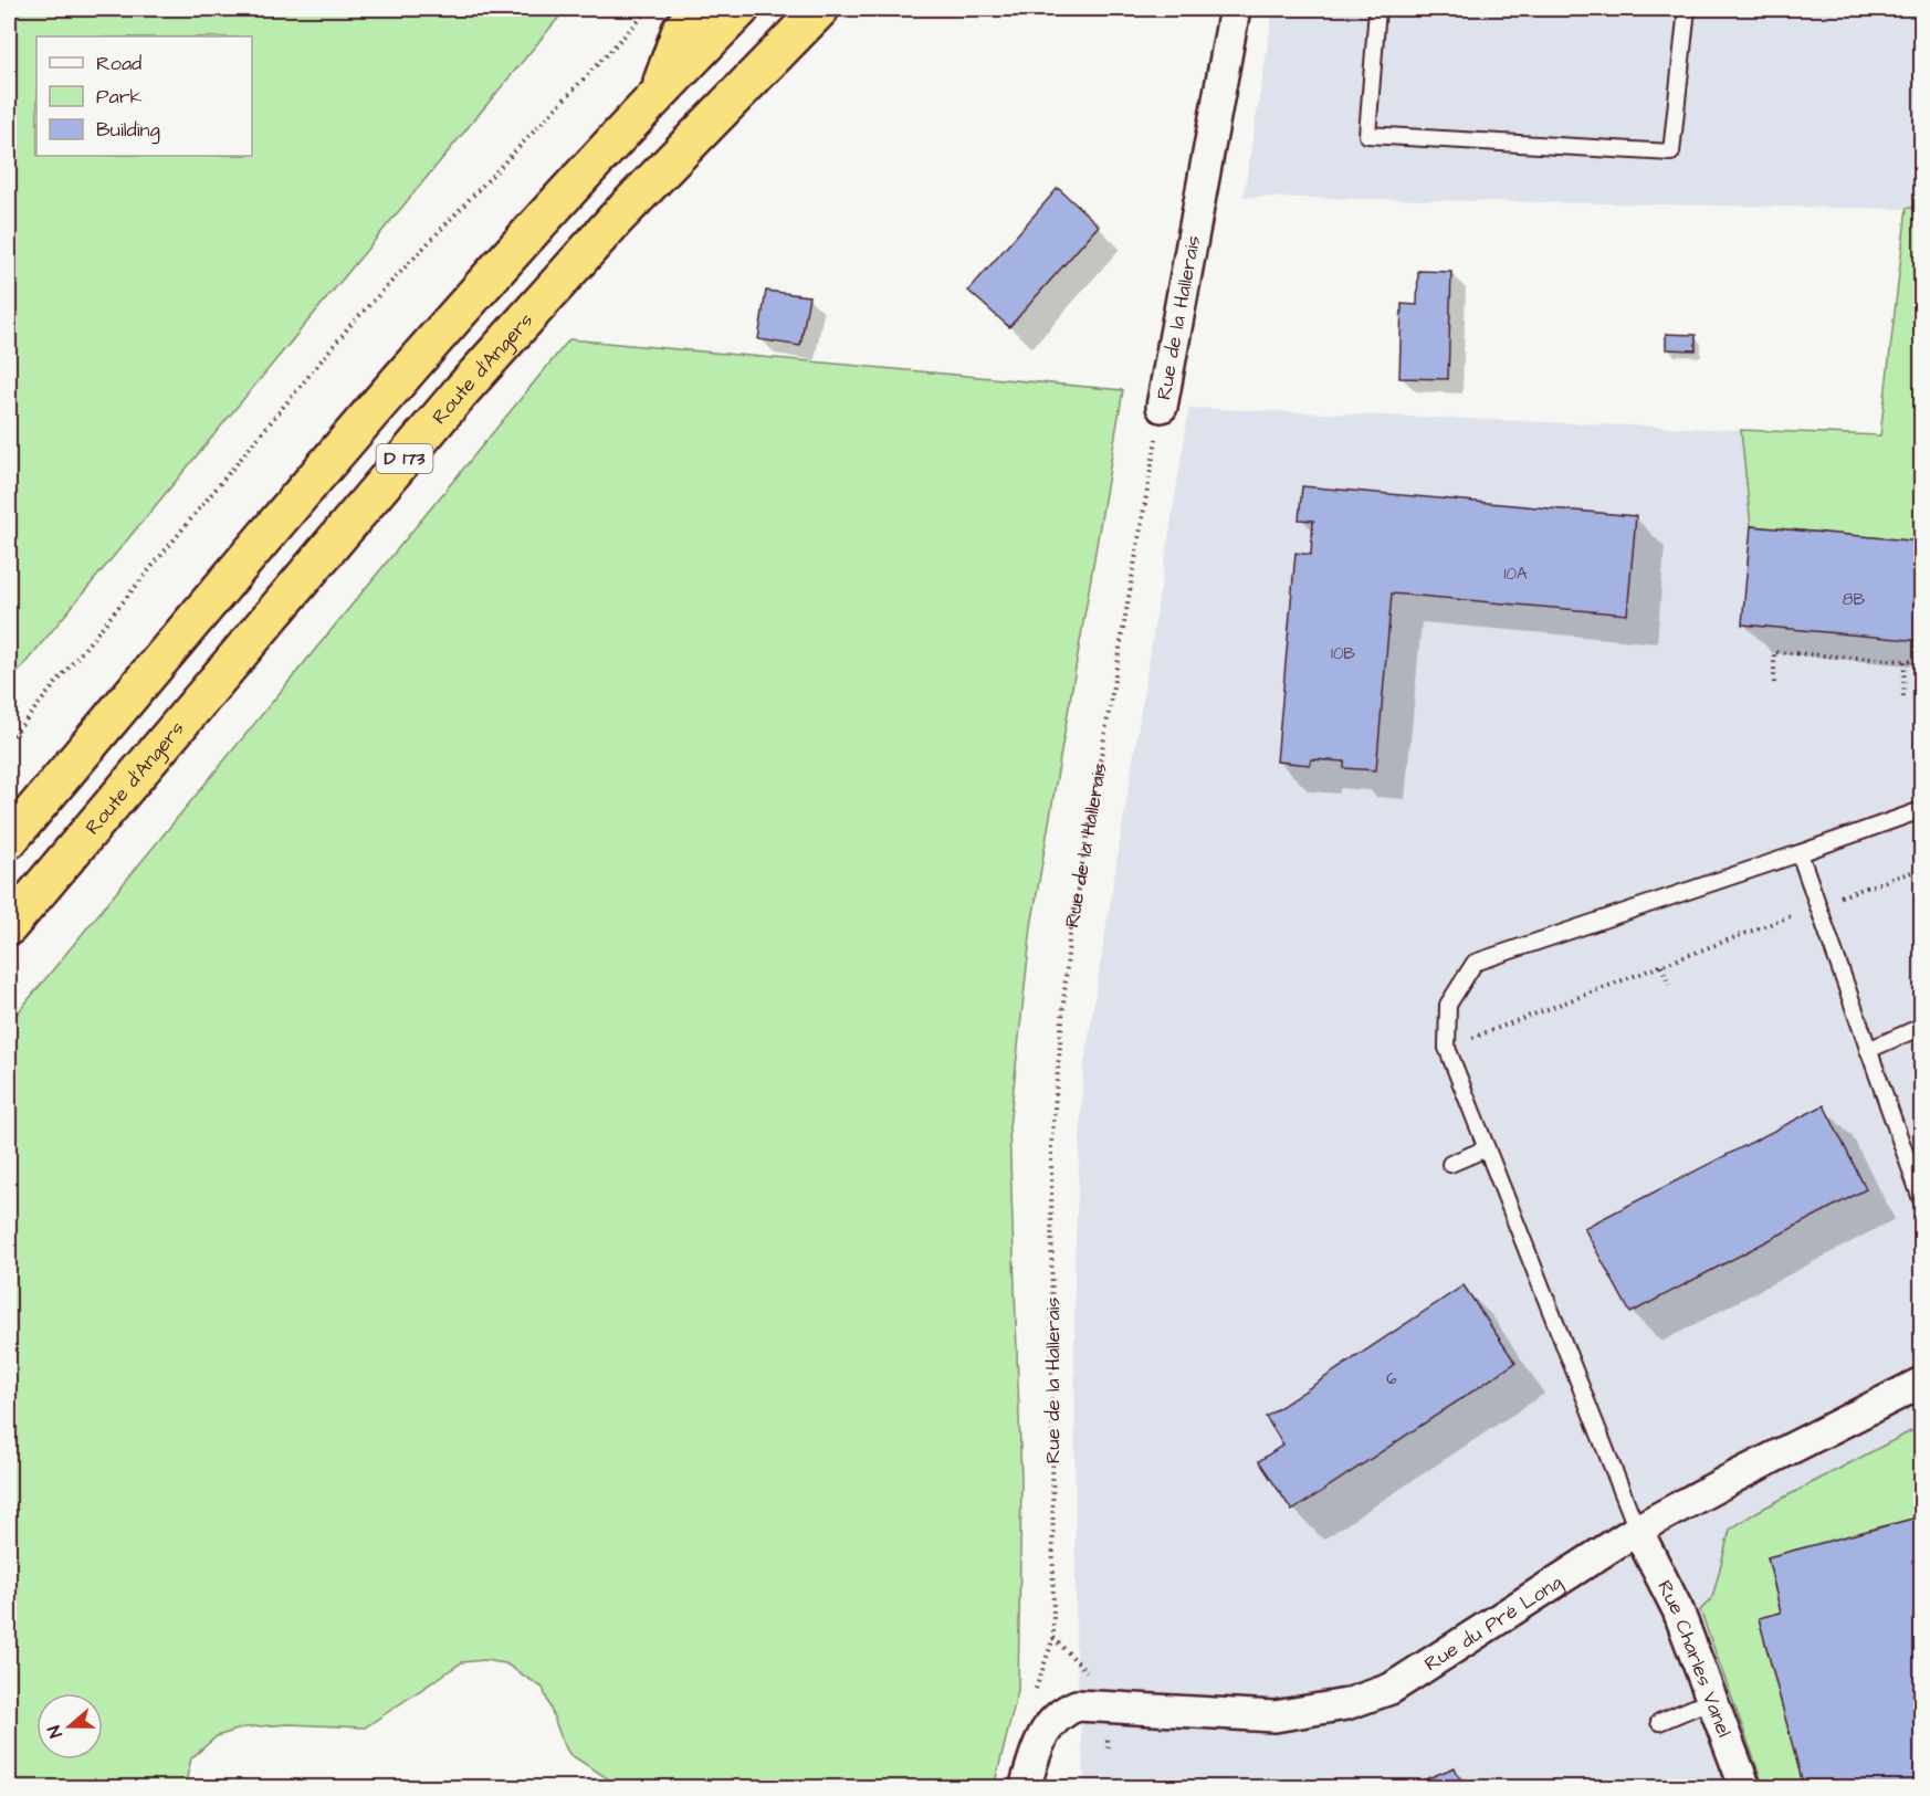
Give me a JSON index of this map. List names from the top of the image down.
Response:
{
  "streets": {
    "highway": ["Route d'Angers", "D 173"],
    "street": ["Rue de la Hallerais", "Rue du Pré Long", "Rue Charles Vanel"]
  },
  "crossings": [
    ["Rue du Pré Long", "Rue Charles Vanel"]
  ],
  "house_numbers": [
    "10A",
    "8B",
    "10B",
    "6"
  ],
  "legend": ["Road", "Park", "Building"],
  "north": "left"
}
